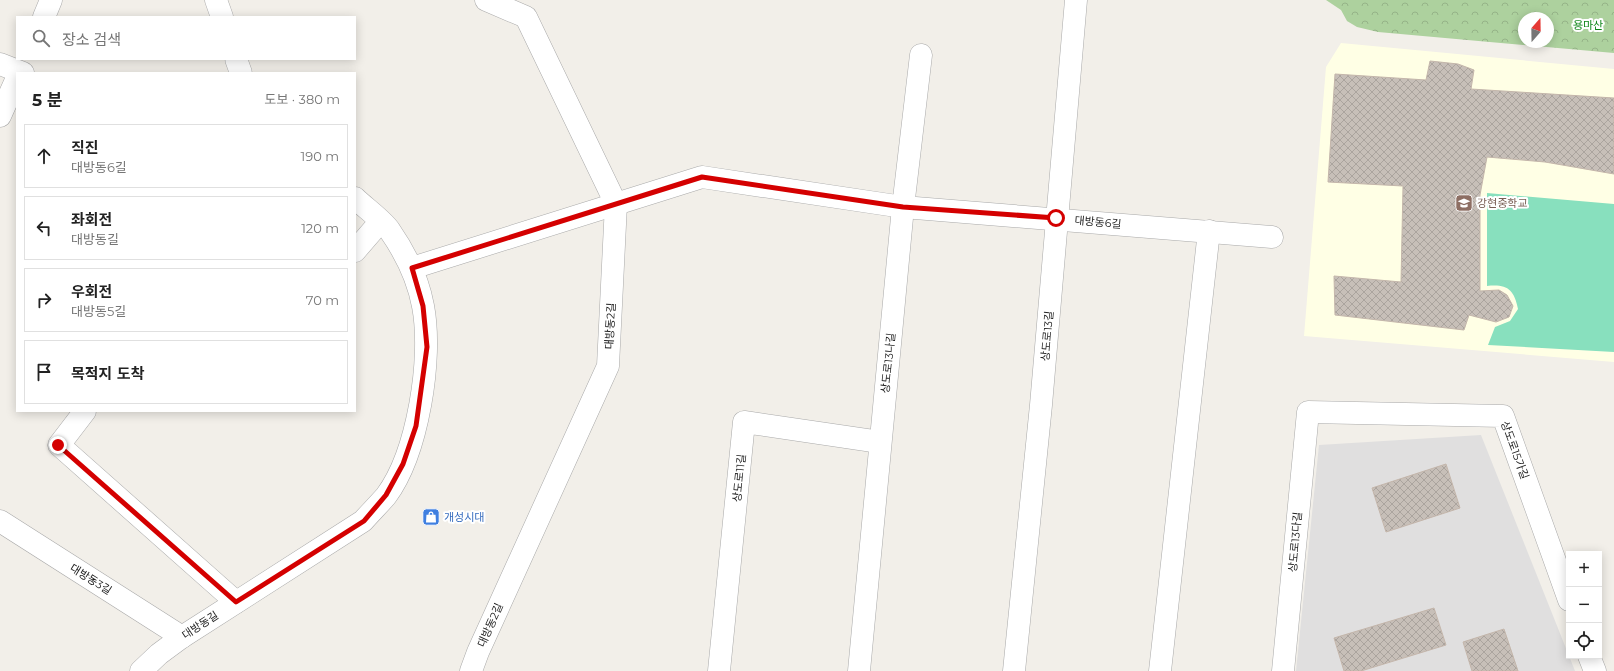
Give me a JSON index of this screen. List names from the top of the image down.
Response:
{
  "streets": {
    "street": [
      "대방동6길",
      "대방동2길",
      "상도로13길",
      "상도로13나길",
      "상도로15가길",
      "상도로11길",
      "상도로13다길",
      "대방동3길",
      "대방동길"
    ]
  },
  "crossings": [
    ["대방동6길", "대방동2길"],
    ["대방동6길", "상도로13길"],
    ["대방동6길", "상도로13나길"],
    ["대방동6길", "대방동길"],
    ["상도로13나길", "상도로11길"],
    ["상도로15가길", "상도로13다길"],
    ["대방동3길", "대방동길"]
  ],
  "parks": ["용마산"],
  "places": {
    "school or university": ["강현중학교"],
    "shop": ["개성시대"]
  },
  "north": "top",
  "page": {
    "search": "장소 검색",
    "heading": ["5 분", "도보 · 380 m"],
    "list": [
      ["직진", "대방동6길", "190 m"],
      ["좌회전", "대방동길", "120 m"],
      ["우회전", "대방동5길", "70 m"],
      "목적지 도착"
    ],
    "map_buttons": ["+", "−"]
  }
}
